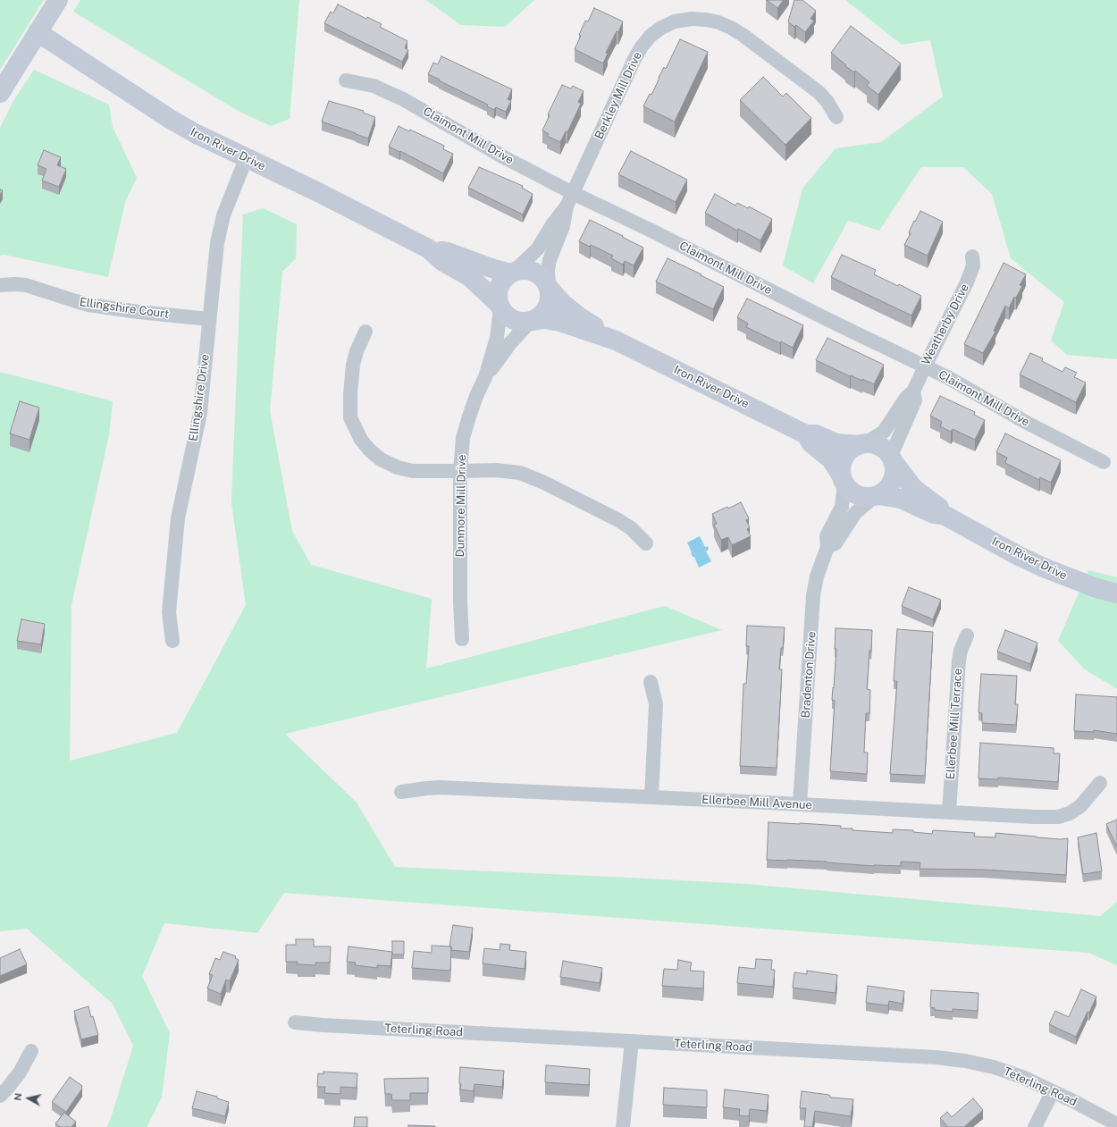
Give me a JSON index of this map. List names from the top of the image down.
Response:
{
  "streets": {
    "street": [
      "Berkley Mill Drive",
      "Claimont Mill Drive",
      "Iron River Drive",
      "Ellingshire Court",
      "Weatherby Drive",
      "Ellingshire Drive",
      "Dunmore Mill Drive",
      "Bradenton Drive",
      "Ellerbee Mill Terrace",
      "Ellerbee Mill Avenue",
      "Teterling Road"
    ]
  },
  "crossings": [
    ["Berkley Mill Drive", "Claimont Mill Drive"],
    ["Berkley Mill Drive", "Iron River Drive"],
    ["Berkley Mill Drive", "Dunmore Mill Drive"],
    ["Claimont Mill Drive", "Weatherby Drive"],
    ["Iron River Drive", "Weatherby Drive"],
    ["Iron River Drive", "Ellingshire Drive"],
    ["Iron River Drive", "Dunmore Mill Drive"],
    ["Iron River Drive", "Bradenton Drive"],
    ["Ellingshire Court", "Ellingshire Drive"],
    ["Weatherby Drive", "Bradenton Drive"],
    ["Bradenton Drive", "Ellerbee Mill Avenue"],
    ["Ellerbee Mill Terrace", "Ellerbee Mill Avenue"]
  ],
  "north": "left"
}
